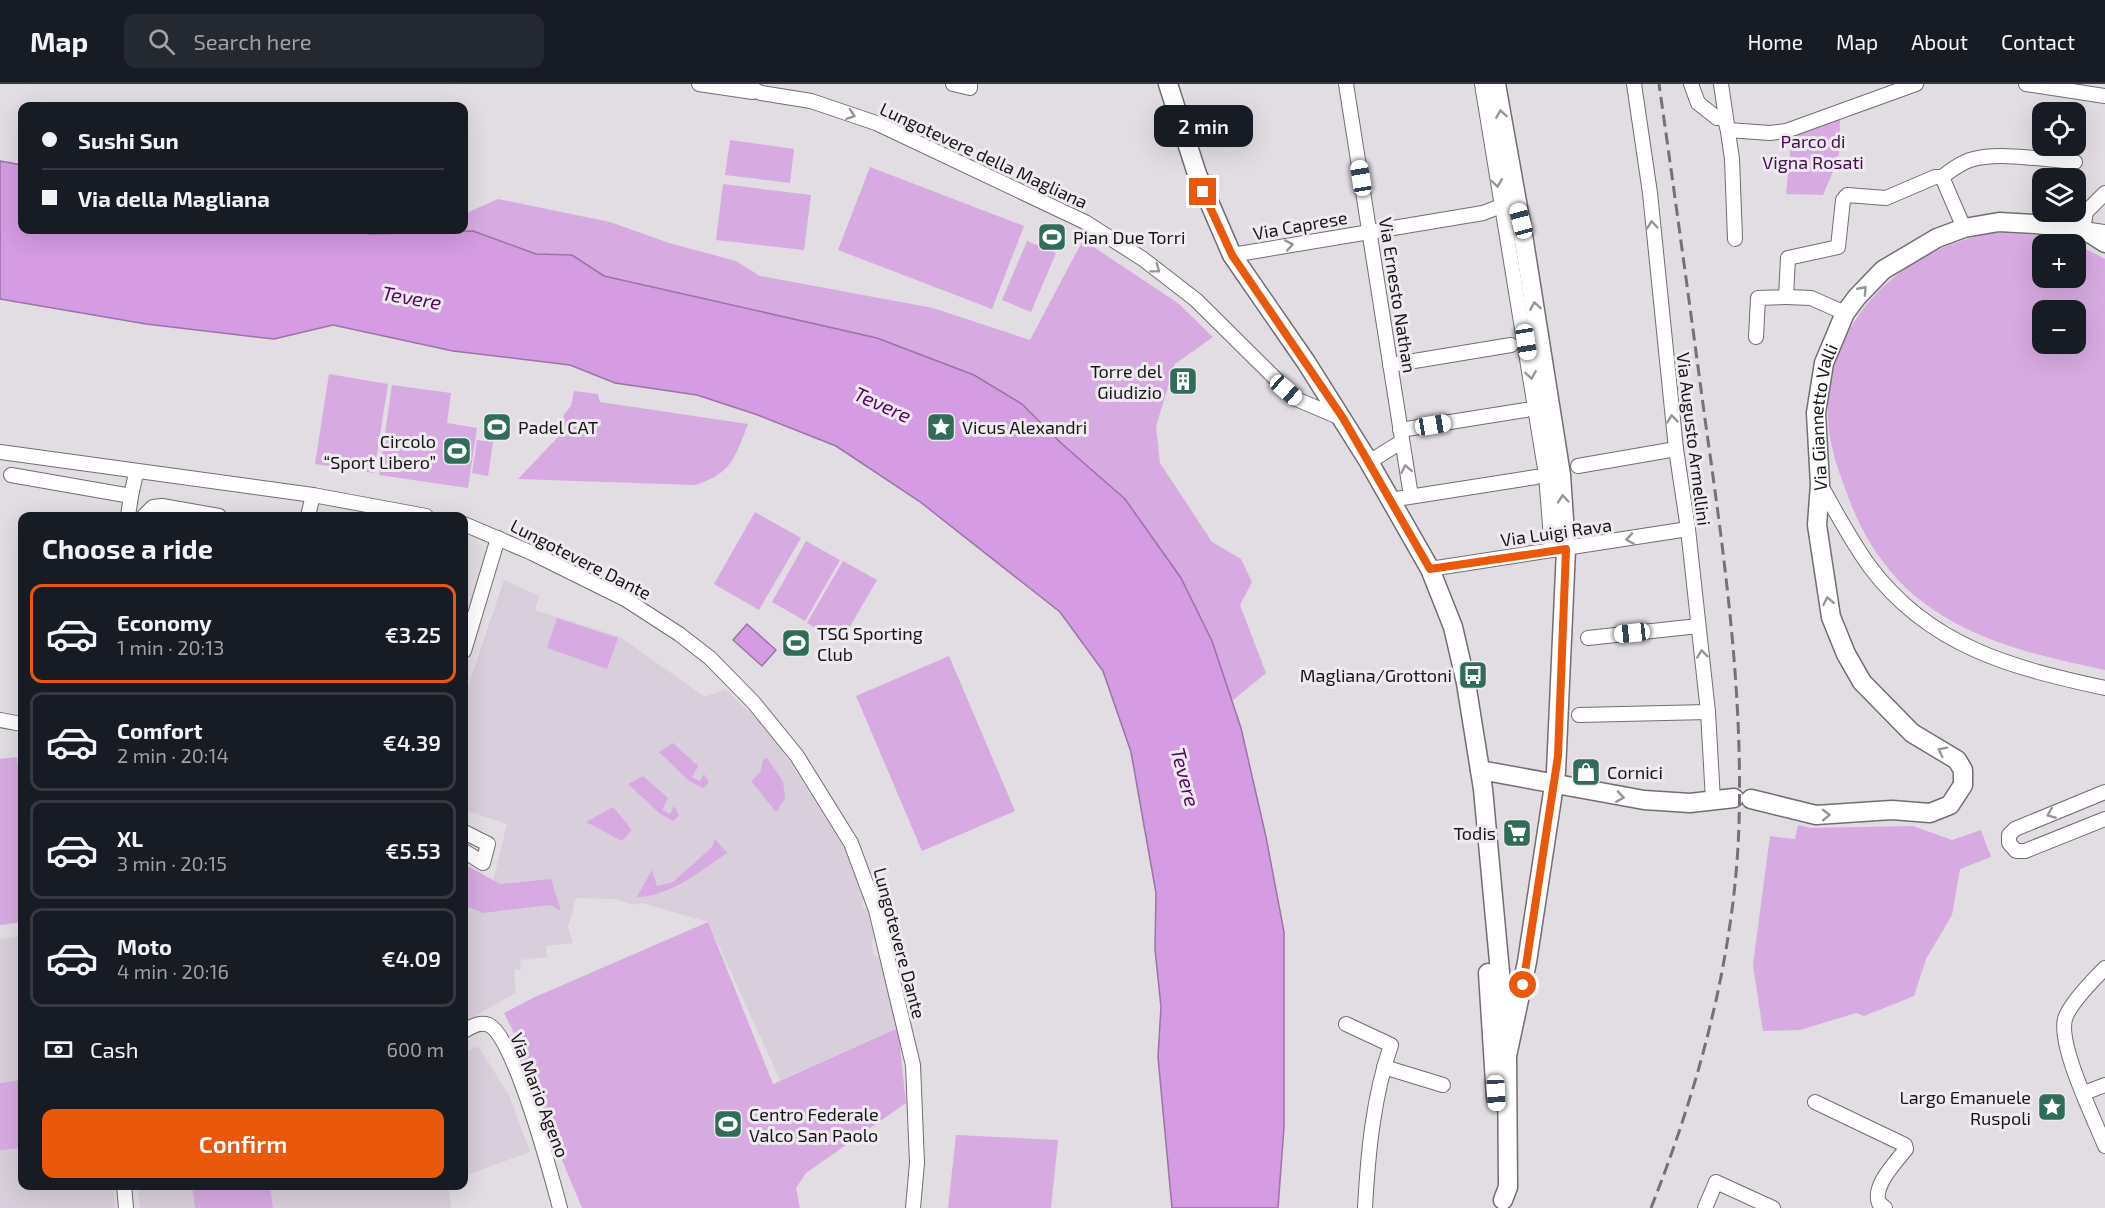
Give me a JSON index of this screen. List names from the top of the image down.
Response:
{
  "streets": {
    "main road": ["Via Giannetto Valli"],
    "street": [
      "Lungotevere della Magliana",
      "Via Caprese",
      "Via Ernesto Nathan",
      "Via Augusto Armellini",
      "Via Luigi Rava",
      "Lungotevere Dante",
      "Via Mario Ageno"
    ]
  },
  "crossings": [
    ["Via Caprese", "Via Ernesto Nathan"],
    ["Via Augusto Armellini", "Via Luigi Rava"]
  ],
  "one_way": ["Lungotevere della Magliana", "Via Caprese"],
  "water": ["Tevere"],
  "parks": ["Parco di Vigna Rosati"],
  "places": {
    "sports": [
      "Pian Due Torri",
      "Padel CAT",
      "Circolo “Sport Libero”",
      "TSG Sporting Club",
      "Centro Federale Valco San Paolo"
    ],
    "building": ["Torre del Giudizio"],
    "place": ["Vicus Alexandri", "Largo Emanuele Ruspoli"],
    "bus stop": ["Magliana/Grottoni"],
    "shop": ["Cornici"],
    "supermarket": ["Todis"]
  },
  "page": {
    "header": "Map",
    "search": "Search here",
    "nav": [
      "Home",
      "Map",
      "About",
      "Contact"
    ],
    "map_buttons": ["+", "−"],
    "banner": ["Sushi Sun", "Via della Magliana"],
    "bubble": "2 min",
    "heading": "Choose a ride",
    "list": [
      {
        "name": "Economy",
        "note": "1 min · 20:13",
        "value": "€3.25"
      },
      {
        "name": "Comfort",
        "note": "2 min · 20:14",
        "value": "€4.39"
      },
      {
        "name": "XL",
        "note": "3 min · 20:15",
        "value": "€5.53"
      },
      {
        "name": "Moto",
        "note": "4 min · 20:16",
        "value": "€4.09"
      }
    ],
    "pay": ["Cash", "600 m"],
    "buttons": "Confirm"
  }
}
